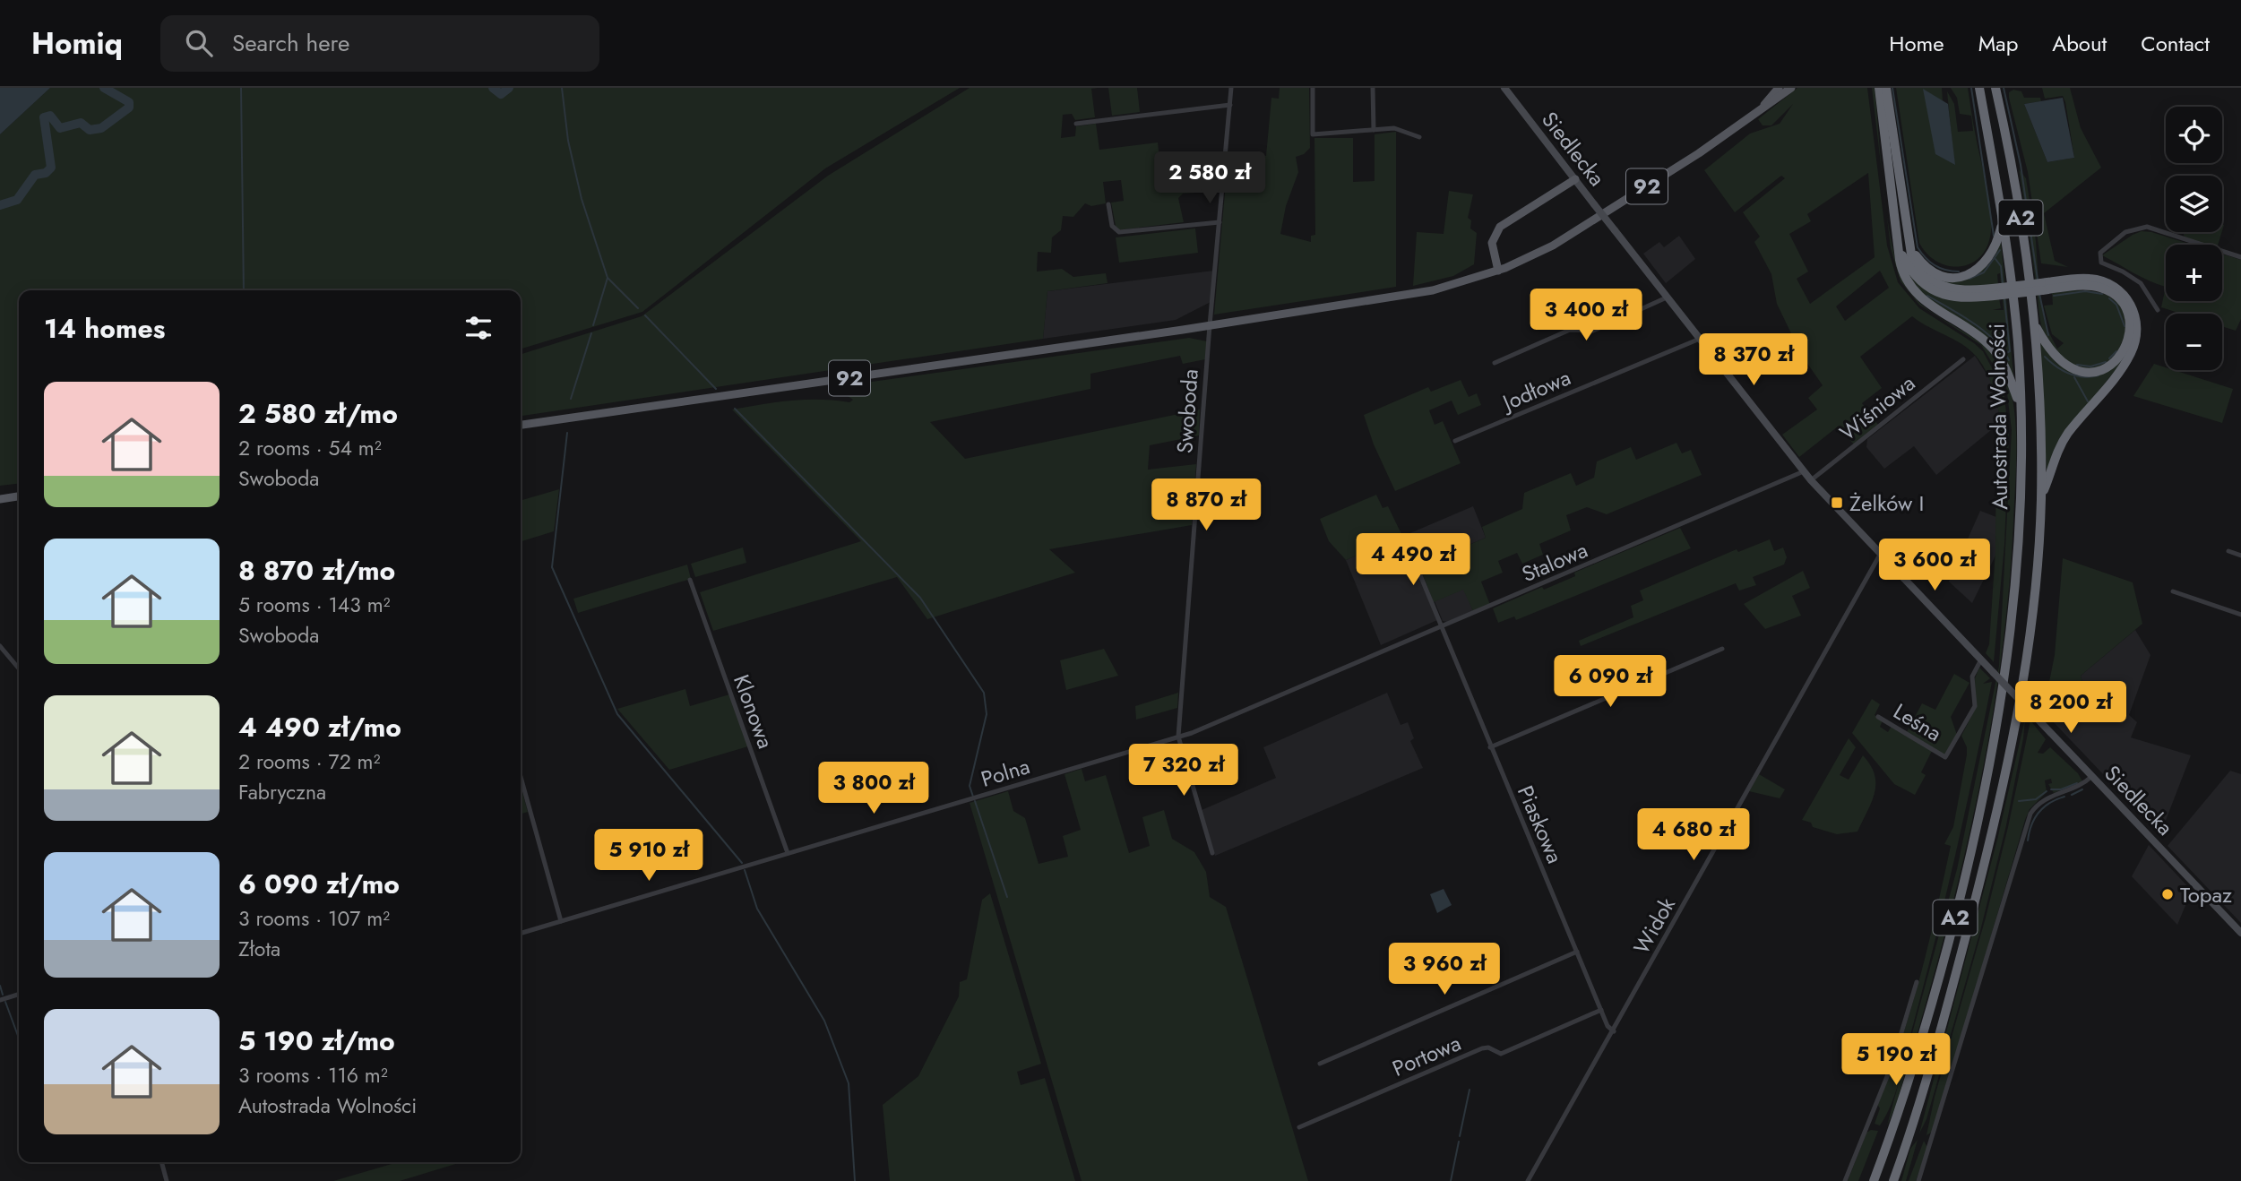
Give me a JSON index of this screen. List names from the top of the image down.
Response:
{
  "streets": {
    "highway": ["A2", "Autostrada Wolności"],
    "main road": ["Siedlecka", "92"],
    "street": [
      "Jodłowa",
      "Wiśniowa",
      "Swoboda",
      "Stalowa",
      "Klonowa",
      "Leśna",
      "Polna",
      "Piaskowa",
      "Widok",
      "Portowa"
    ]
  },
  "crossings": [
    ["Siedlecka", "Jodłowa"],
    ["Siedlecka", "Wiśniowa"],
    ["Siedlecka", "Stalowa"],
    ["Siedlecka", "Leśna"],
    ["Siedlecka", "Widok"],
    ["92", "Swoboda"],
    ["Swoboda", "Stalowa"],
    ["Swoboda", "Polna"],
    ["Stalowa", "Polna"],
    ["Stalowa", "Piaskowa"],
    ["Klonowa", "Polna"],
    ["Piaskowa", "Widok"],
    ["Piaskowa", "Portowa"]
  ],
  "places": {
    "transit": ["Żelków I"],
    "other": ["Topaz"]
  },
  "page": {
    "header": "Homiq",
    "search": "Search here",
    "nav": [
      "Home",
      "Map",
      "About",
      "Contact"
    ],
    "map_buttons": ["+", "−"],
    "price": [
      "2 580 zł",
      "3 400 zł",
      "8 370 zł",
      "8 870 zł",
      "4 490 zł",
      "3 600 zł",
      "6 090 zł",
      "8 200 zł",
      "7 320 zł",
      "3 800 zł",
      "4 680 zł",
      "5 910 zł",
      "3 960 zł",
      "5 190 zł"
    ],
    "heading": "14 homes",
    "list": [
      {
        "name": "2 580 zł/mo",
        "note": "2 rooms · 54 m² · Swoboda"
      },
      {
        "name": "8 870 zł/mo",
        "note": "5 rooms · 143 m² · Swoboda"
      },
      {
        "name": "4 490 zł/mo",
        "note": "2 rooms · 72 m² · Fabryczna"
      },
      {
        "name": "6 090 zł/mo",
        "note": "3 rooms · 107 m² · Złota"
      },
      {
        "name": "5 190 zł/mo",
        "note": "3 rooms · 116 m² · Autostrada Wolności"
      }
    ]
  }
}
